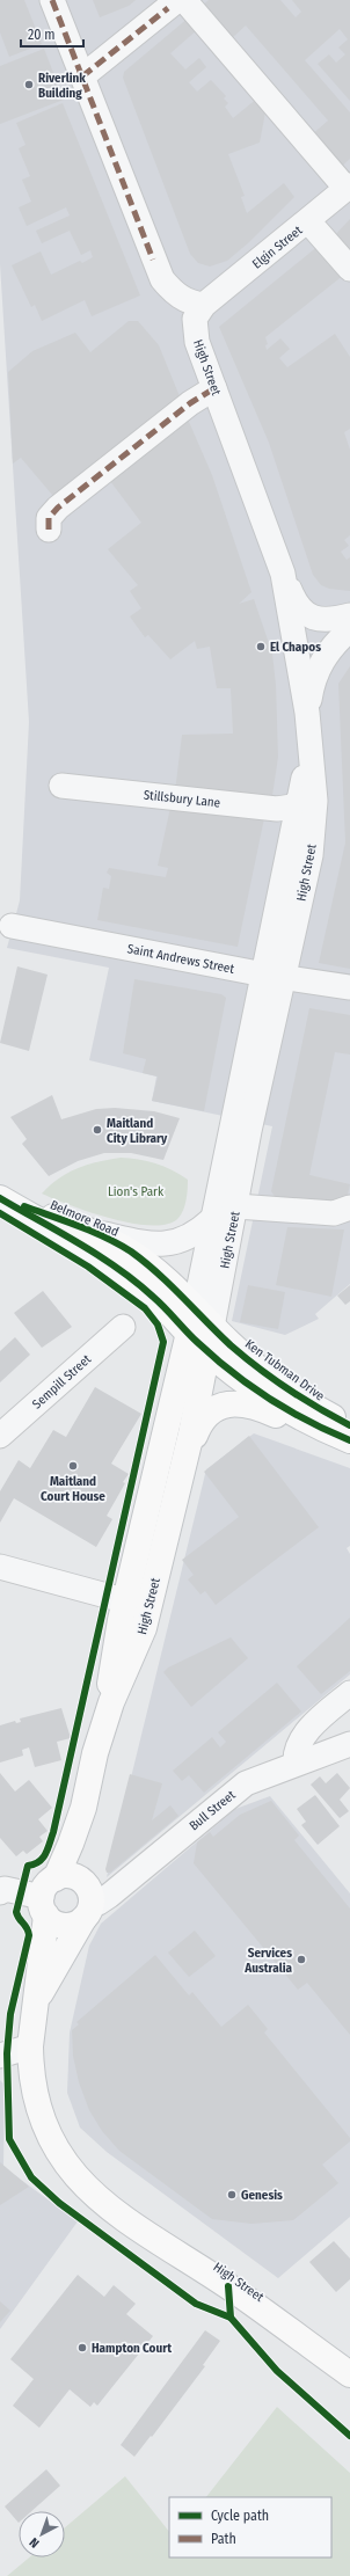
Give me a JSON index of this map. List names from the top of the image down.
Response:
{
  "streets": {
    "main road": ["High Street", "Belmore Road", "Ken Tubman Drive"],
    "street": [
      "Elgin Street",
      "Stillsbury Lane",
      "Saint Andrews Street",
      "Sempill Street",
      "Bull Street"
    ]
  },
  "crossings": [
    ["Elgin Street", "High Street"],
    ["High Street", "Stillsbury Lane"],
    ["High Street", "Saint Andrews Street"],
    ["High Street", "Belmore Road"],
    ["High Street", "Ken Tubman Drive"],
    ["High Street", "Bull Street"],
    ["Belmore Road", "Ken Tubman Drive"]
  ],
  "parks": ["Lion's Park"],
  "places": [
    "Riverlink Building",
    "El Chapos",
    "Maitland City Library",
    "Maitland Court House",
    "Services Australia",
    "Genesis",
    "Hampton Court"
  ],
  "legend": ["Cycle path", "Path"],
  "scale_bar": "20 m",
  "north": "bottom left"
}
